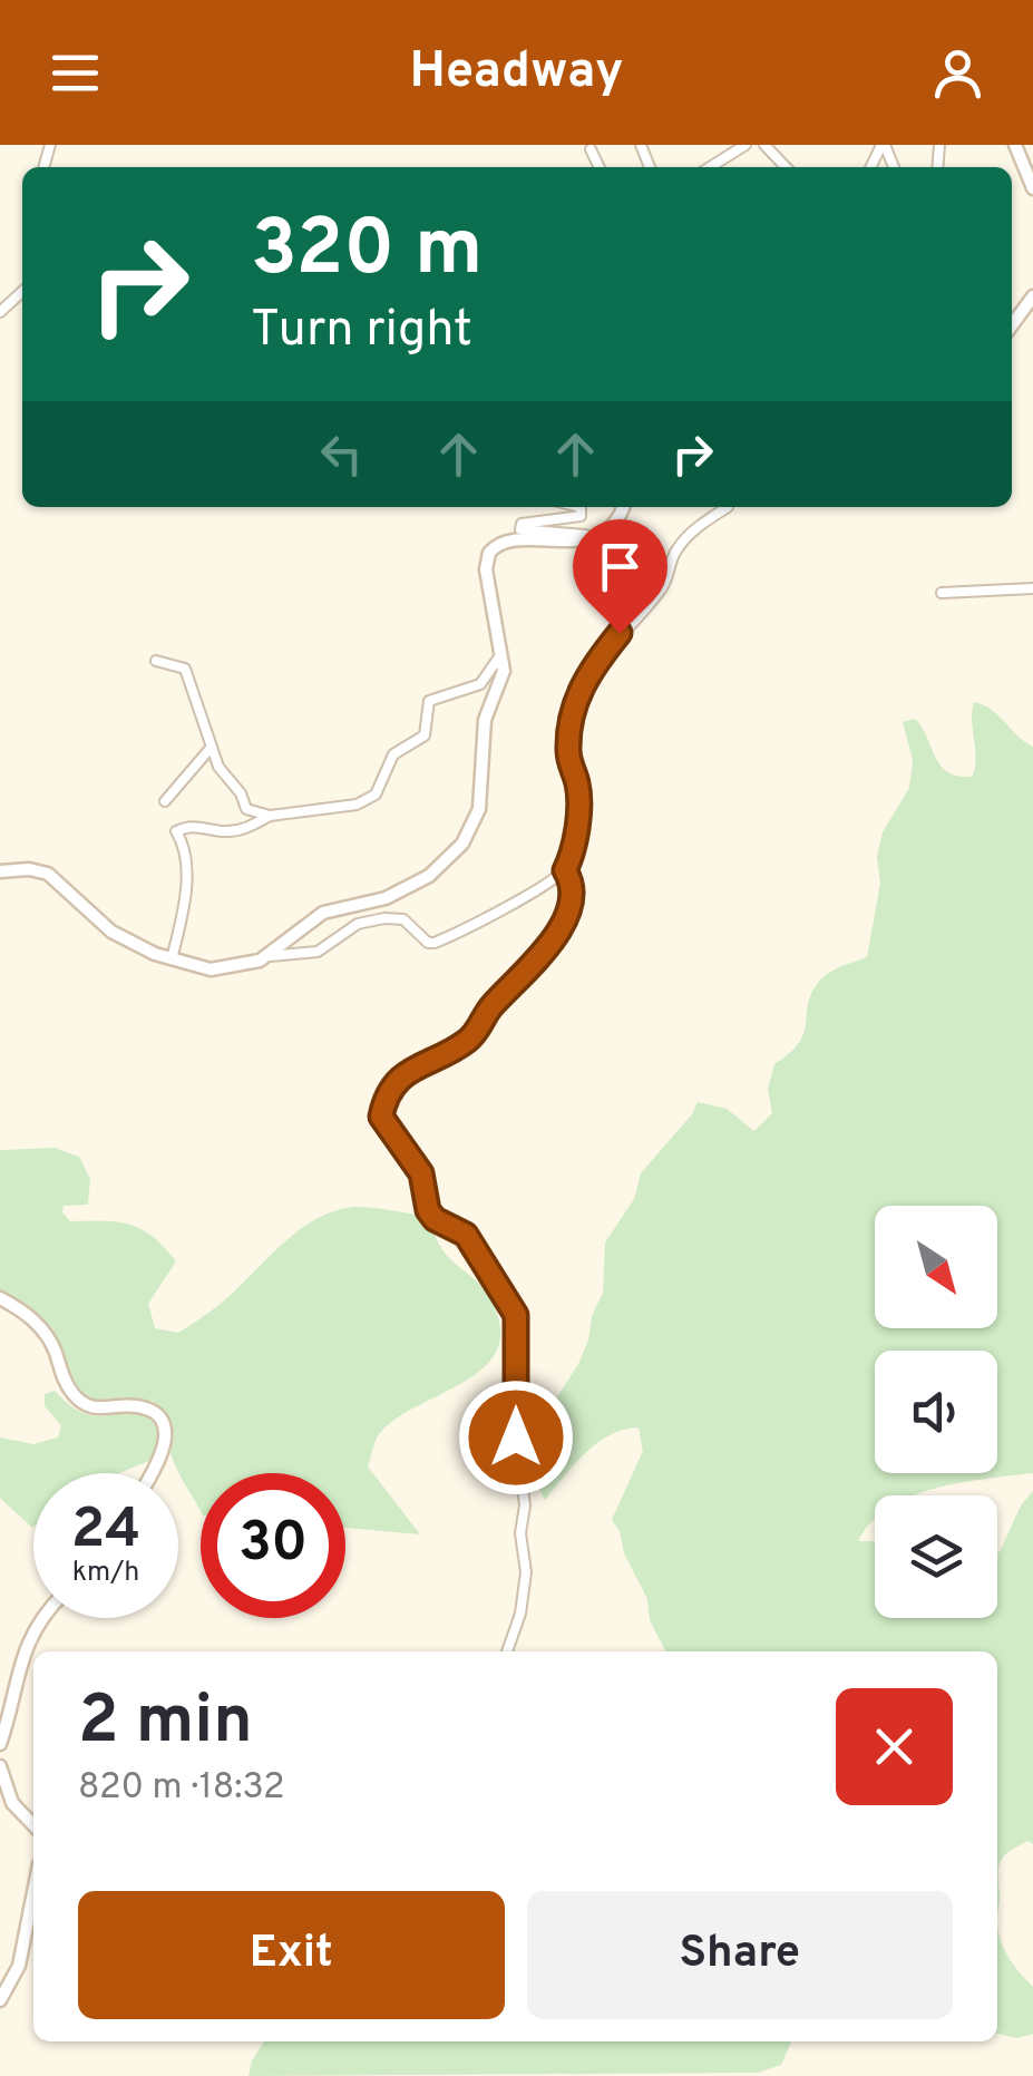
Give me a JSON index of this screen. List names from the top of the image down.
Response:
{
  "north": "bottom right",
  "page": {
    "header": "Headway",
    "turn": ["320 m", "Turn right"],
    "speed": "24 km/h",
    "limit": "30",
    "heading": ["2 min", "820 m · 18:32"],
    "buttons": ["Exit", "Share"]
  }
}
